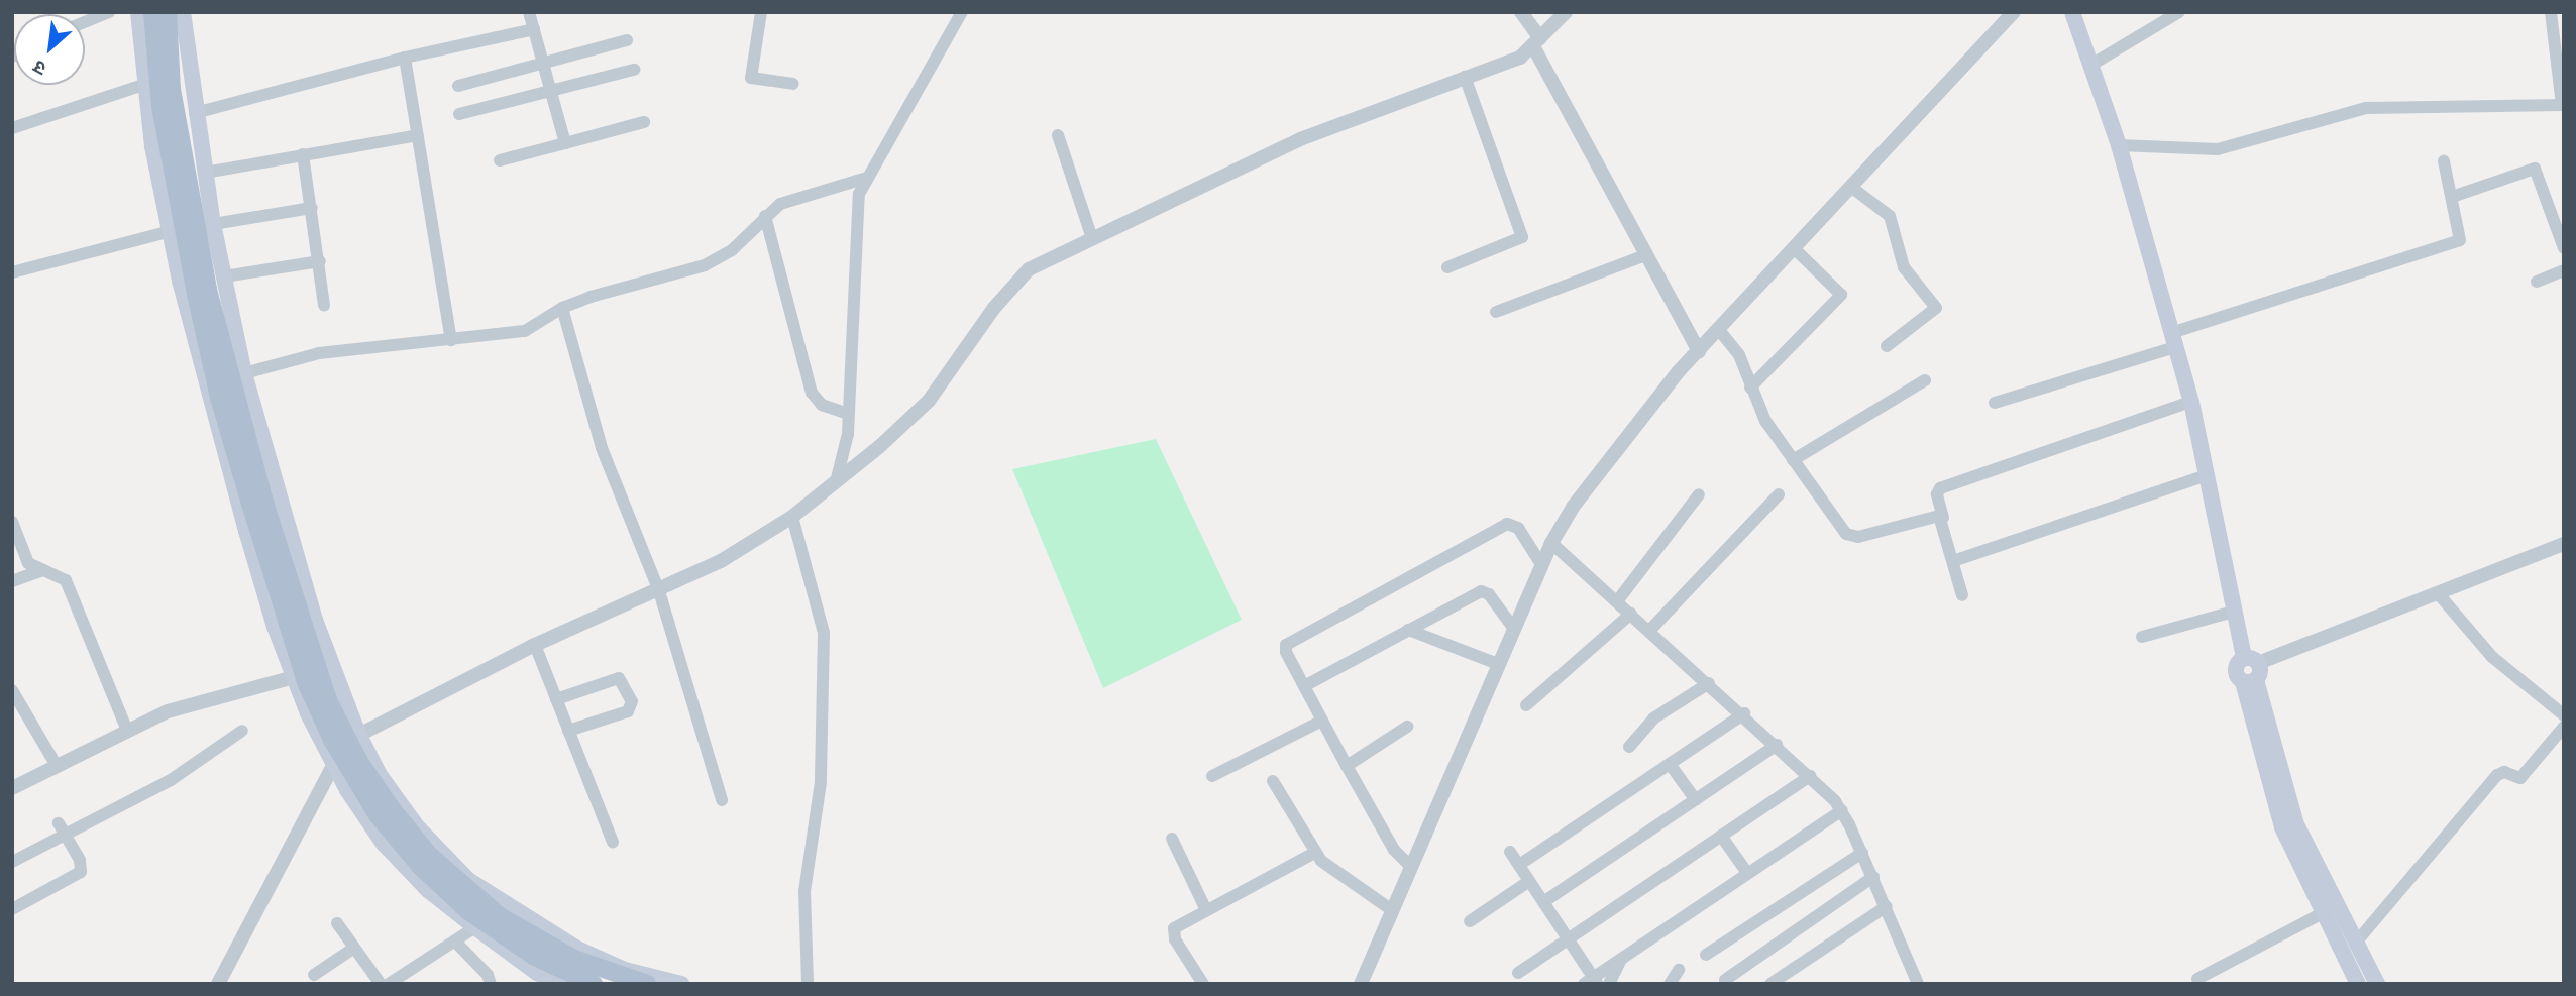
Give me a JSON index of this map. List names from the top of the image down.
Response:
{
  "north": "bottom left"
}
